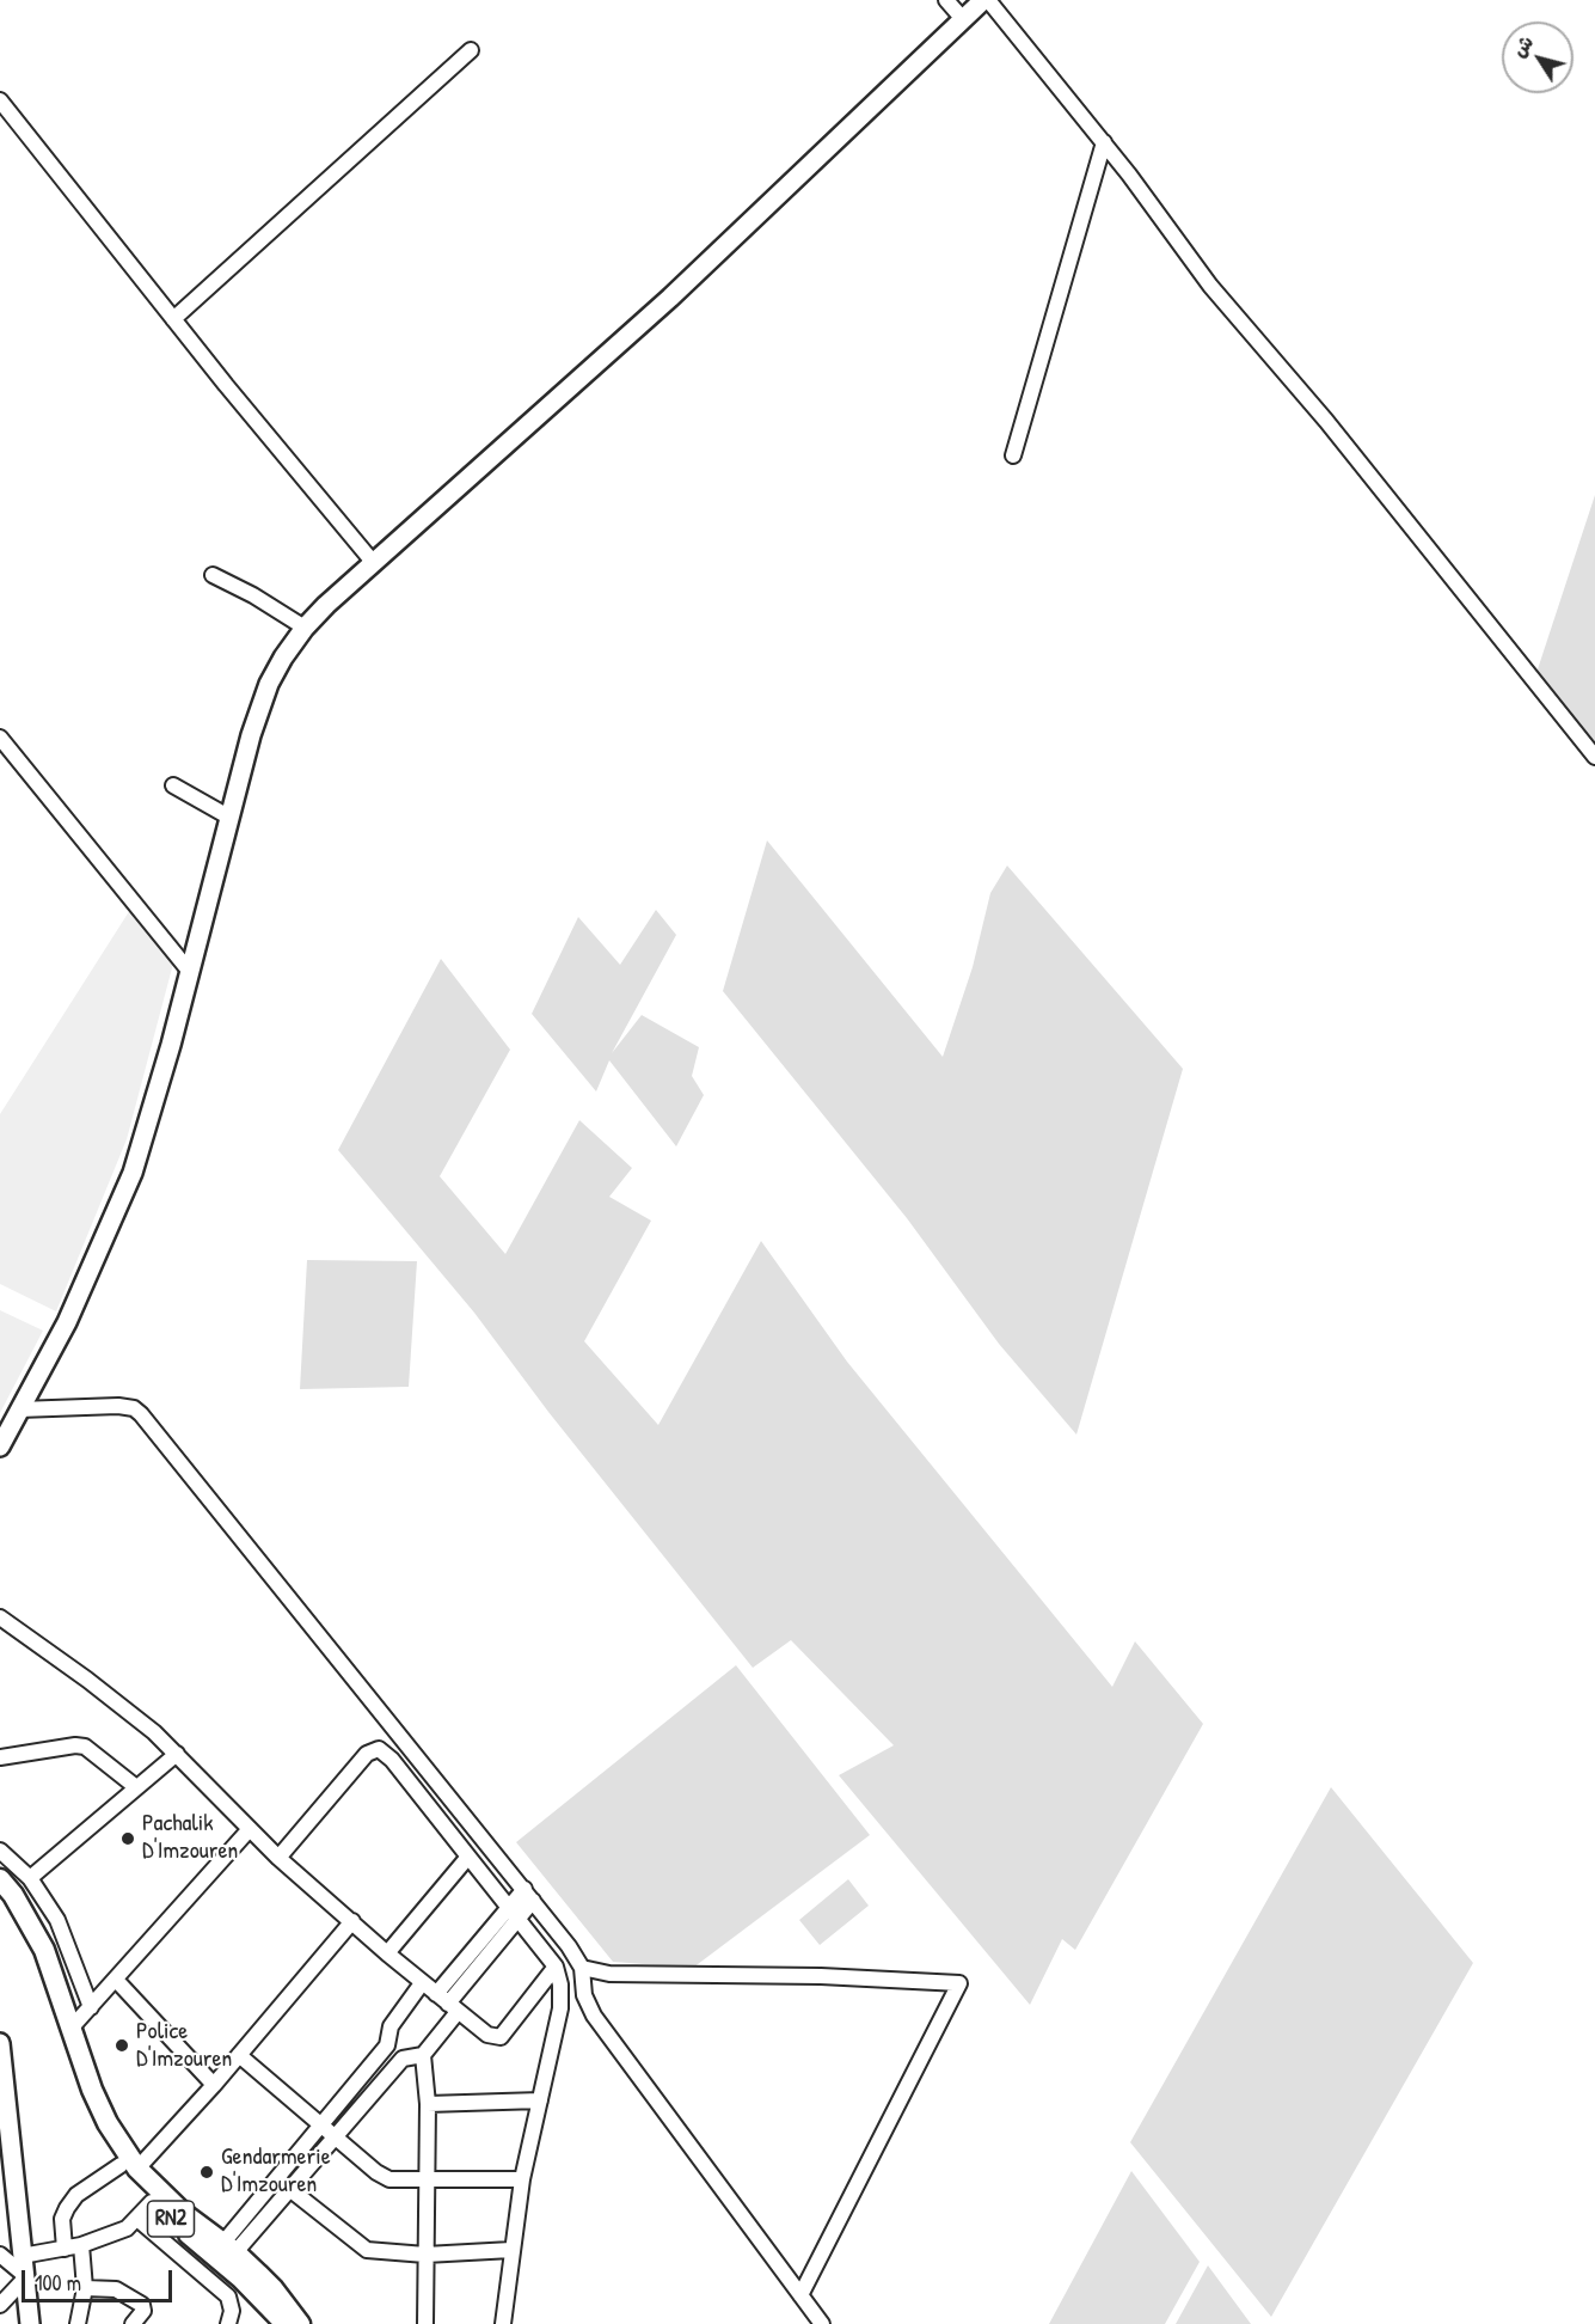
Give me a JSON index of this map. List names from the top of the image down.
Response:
{
  "streets": {
    "highway": ["RN2"]
  },
  "places": ["Pachalik D'Imzouren", "Police D'Imzouren", "Gendarmerie D'Imzouren"],
  "scale_bar": "100 m",
  "north": "top left"
}
